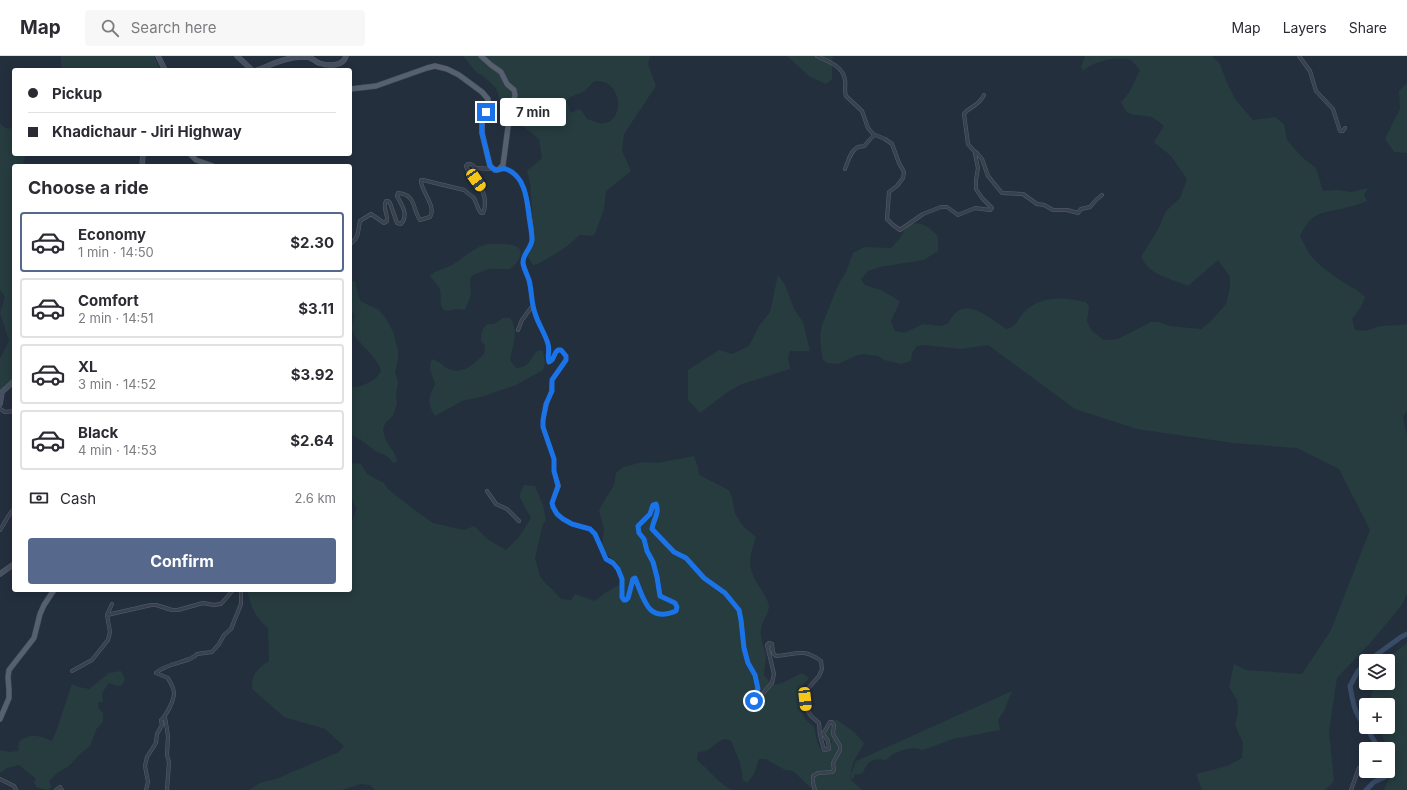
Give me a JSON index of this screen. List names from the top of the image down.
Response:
{
  "page": {
    "header": "Map",
    "search": "Search here",
    "nav": ["Map", "Layers", "Share"],
    "banner": ["Pickup", "Khadichaur - Jiri Highway"],
    "bubble": "7 min",
    "heading": "Choose a ride",
    "list": [
      {
        "name": "Economy",
        "note": "1 min · 14:50",
        "value": "$2.30"
      },
      {
        "name": "Comfort",
        "note": "2 min · 14:51",
        "value": "$3.11"
      },
      {
        "name": "XL",
        "note": "3 min · 14:52",
        "value": "$3.92"
      },
      {
        "name": "Black",
        "note": "4 min · 14:53",
        "value": "$2.64"
      }
    ],
    "pay": ["Cash", "2.6 km"],
    "buttons": "Confirm",
    "map_buttons": ["+", "−"]
  }
}
